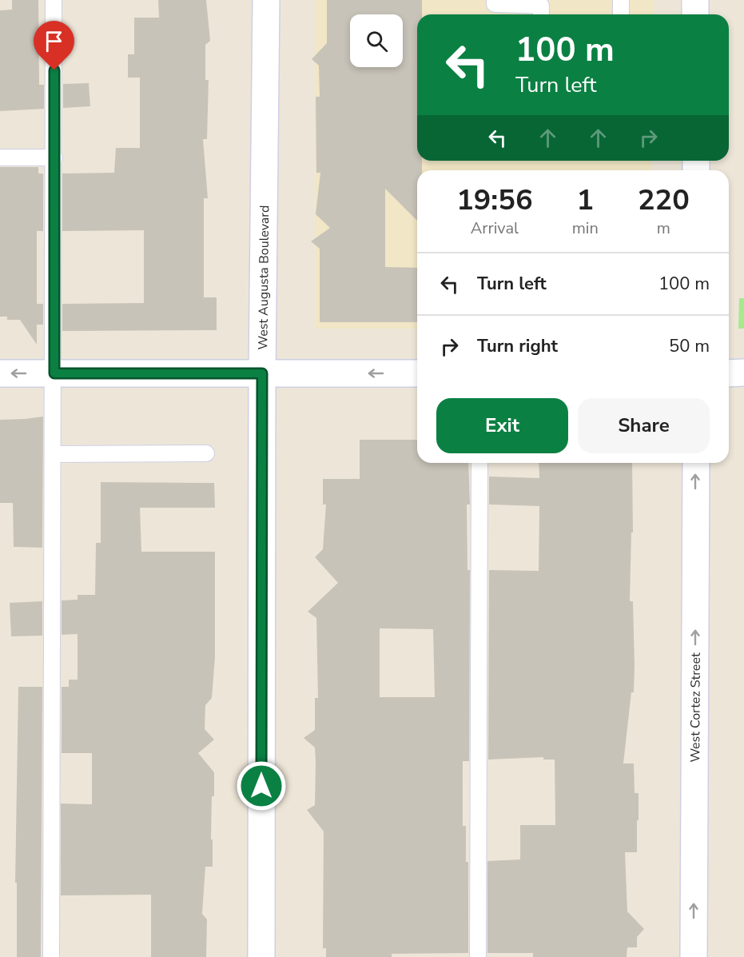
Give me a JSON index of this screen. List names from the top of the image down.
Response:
{
  "streets": {
    "street": ["West Augusta Boulevard", "West Cortez Street"]
  },
  "one_way": ["West Cortez Street"],
  "page": {
    "turn": ["100 m", "Turn left"],
    "eta": [
      "19:56",
      "Arrival",
      "1",
      "min",
      "220",
      "m"
    ],
    "list": [
      {
        "name": "Turn left",
        "value": "100 m"
      },
      {
        "name": "Turn right",
        "value": "50 m"
      }
    ],
    "buttons": ["Exit", "Share"]
  }
}
